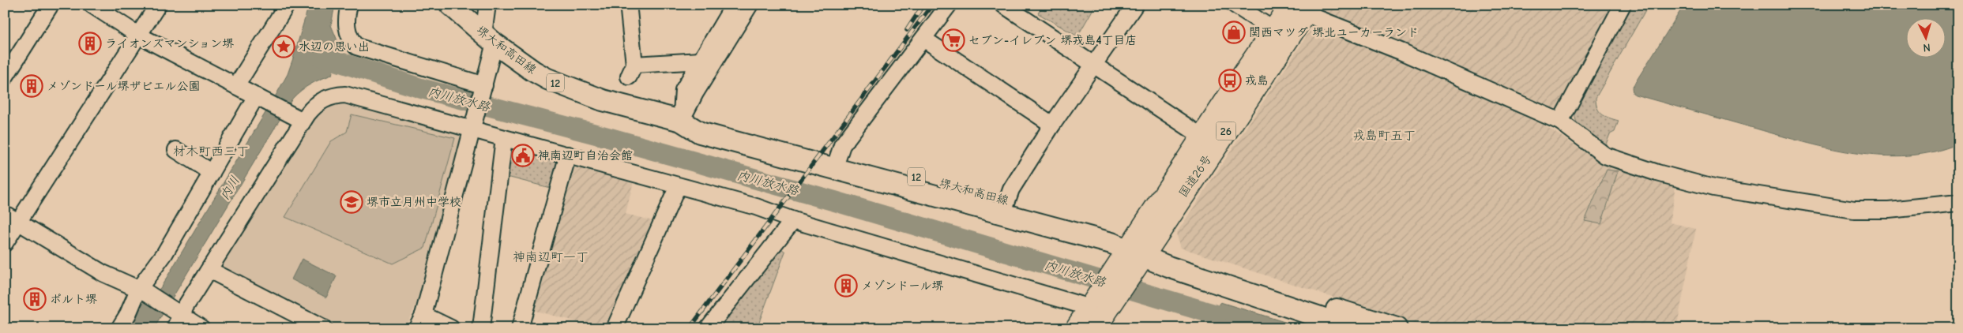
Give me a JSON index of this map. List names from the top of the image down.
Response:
{
  "streets": {
    "highway": ["26", "国道26号"],
    "main road": ["堺大和高田線", "12"]
  },
  "crossings": [
    ["堺大和高田線", "国道26号"]
  ],
  "districts": ["戎島町五丁", "材木町西三丁", "神南辺町一丁"],
  "water": ["内川放水路", "内川"],
  "places": {
    "shop": ["関西マツダ 堺北ユーカーランド"],
    "supermarket": ["セブン-イレブン 堺戎島4丁目店"],
    "building": [
      "ライオンズマンション堺",
      "メゾンドール堺ザビエル公園",
      "メゾンドール堺",
      "ポルト堺"
    ],
    "place": ["水辺の思い出"],
    "bus stop": ["戎島"],
    "public building": ["神南辺町自治会館"],
    "school or university": ["堺市立月州中学校"]
  },
  "north": "bottom"
}
